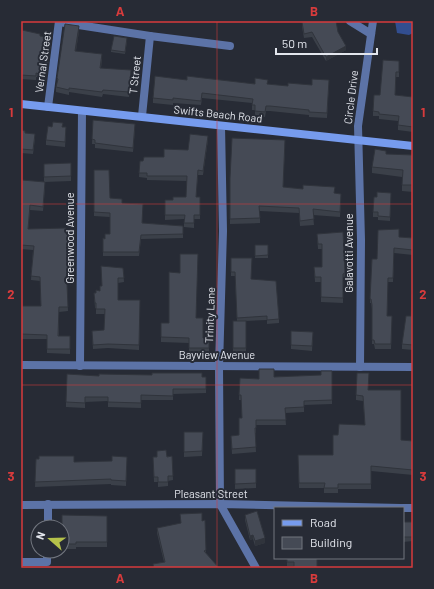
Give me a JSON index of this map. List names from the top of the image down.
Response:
{
  "streets": {
    "street": [
      "Vernal Street",
      "T Street",
      "Circle Drive",
      "Swifts Beach Road",
      "Greenwood Avenue",
      "Galavotti Avenue",
      "Trinity Lane",
      "Bayview Avenue",
      "Pleasant Street"
    ]
  },
  "crossings": [
    ["Vernal Street", "Swifts Beach Road"],
    ["T Street", "Swifts Beach Road"],
    ["Circle Drive", "Swifts Beach Road"],
    ["Circle Drive", "Galavotti Avenue"],
    ["Swifts Beach Road", "Greenwood Avenue"],
    ["Swifts Beach Road", "Galavotti Avenue"],
    ["Swifts Beach Road", "Trinity Lane"],
    ["Greenwood Avenue", "Bayview Avenue"],
    ["Galavotti Avenue", "Bayview Avenue"],
    ["Trinity Lane", "Bayview Avenue"],
    ["Trinity Lane", "Pleasant Street"]
  ],
  "legend": ["Road", "Building"],
  "scale_bar": "50 m",
  "north": "left",
  "grid": {
    "columns": ["A", "B"],
    "rows": ["1", "2", "3"]
  }
}
